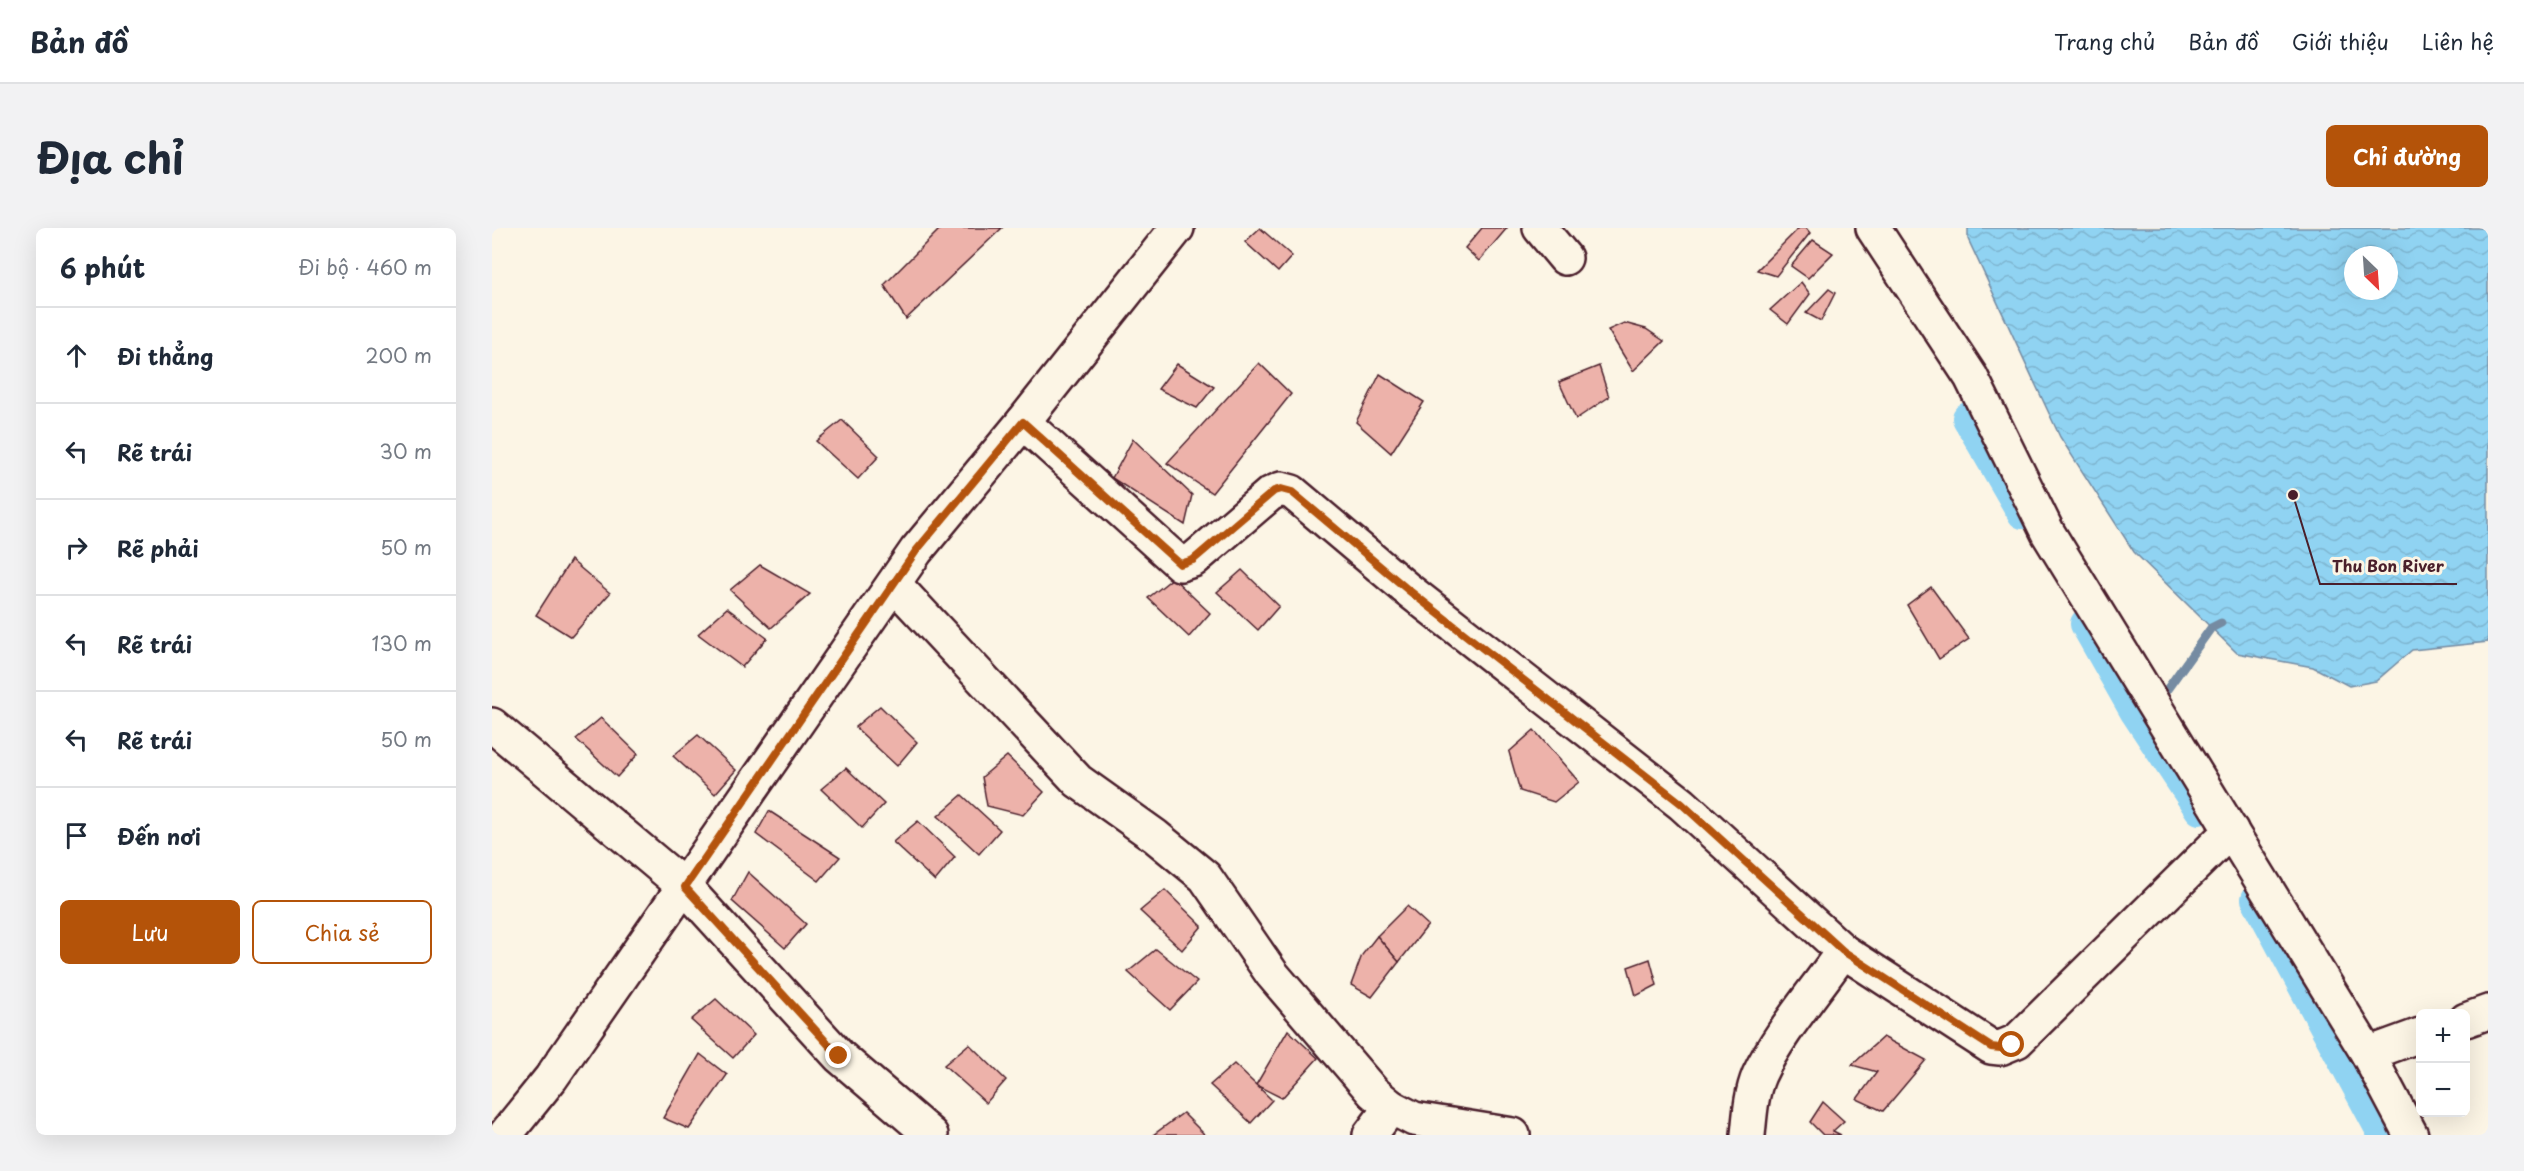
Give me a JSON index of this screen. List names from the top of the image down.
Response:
{
  "places": ["Thu Bon River"],
  "north": "bottom right",
  "page": {
    "header": "Bản đồ",
    "nav": [
      "Trang chủ",
      "Bản đồ",
      "Giới thiệu",
      "Liên hệ"
    ],
    "title": "Địa chỉ",
    "buttons": [
      "Chỉ đường",
      ["Lưu", "Chia sẻ"]
    ],
    "heading": ["6 phút", "Đi bộ · 460 m"],
    "list": [
      ["Đi thẳng", "200 m"],
      ["Rẽ trái", "30 m"],
      ["Rẽ phải", "50 m"],
      ["Rẽ trái", "130 m"],
      ["Rẽ trái", "50 m"],
      "Đến nơi"
    ],
    "map_buttons": ["+", "−"]
  }
}
